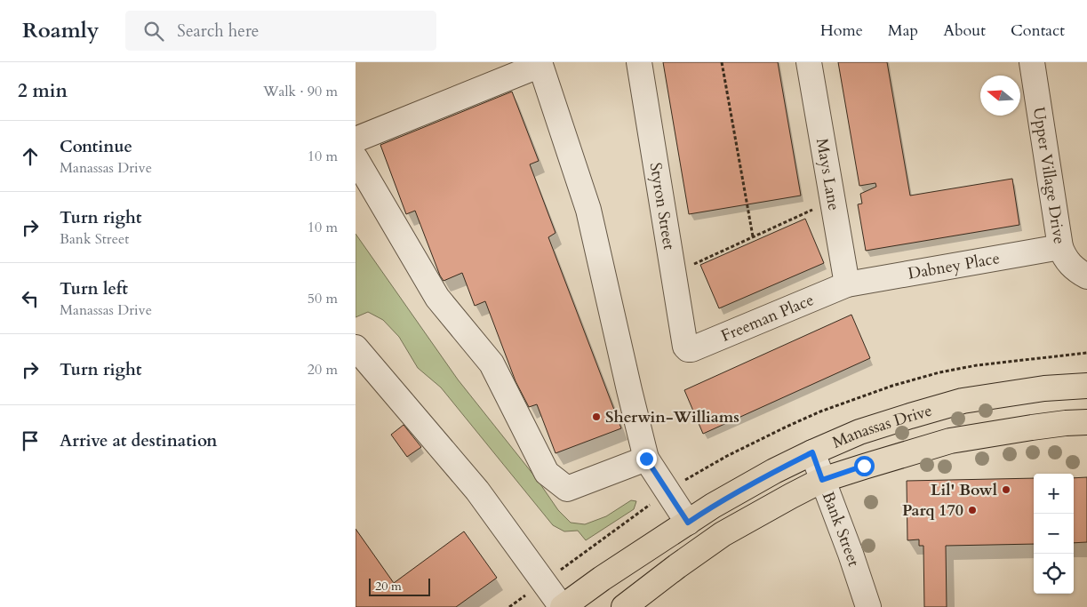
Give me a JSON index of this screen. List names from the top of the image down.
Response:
{
  "streets": {
    "main road": ["Manassas Drive"],
    "street": [
      "Mays Lane",
      "Upper Village Drive",
      "Styron Street",
      "Dabney Place",
      "Freeman Place",
      "Bank Street"
    ]
  },
  "crossings": [
    ["Mays Lane", "Dabney Place"],
    ["Mays Lane", "Freeman Place"],
    ["Upper Village Drive", "Dabney Place"],
    ["Styron Street", "Freeman Place"],
    ["Dabney Place", "Freeman Place"],
    ["Manassas Drive", "Bank Street"]
  ],
  "places": ["Sherwin-Williams", "Lil' Bowl", "Parq 170"],
  "scale_bar": "20 m",
  "north": "left",
  "page": {
    "header": "Roamly",
    "search": "Search here",
    "nav": [
      "Home",
      "Map",
      "About",
      "Contact"
    ],
    "heading": ["2 min", "Walk · 90 m"],
    "list": [
      ["Continue", "Manassas Drive", "10 m"],
      ["Turn right", "Bank Street", "10 m"],
      ["Turn left", "Manassas Drive", "50 m"],
      ["Turn right", "20 m"],
      "Arrive at destination"
    ],
    "map_buttons": ["+", "−"],
    "scale": "20 m"
  }
}
